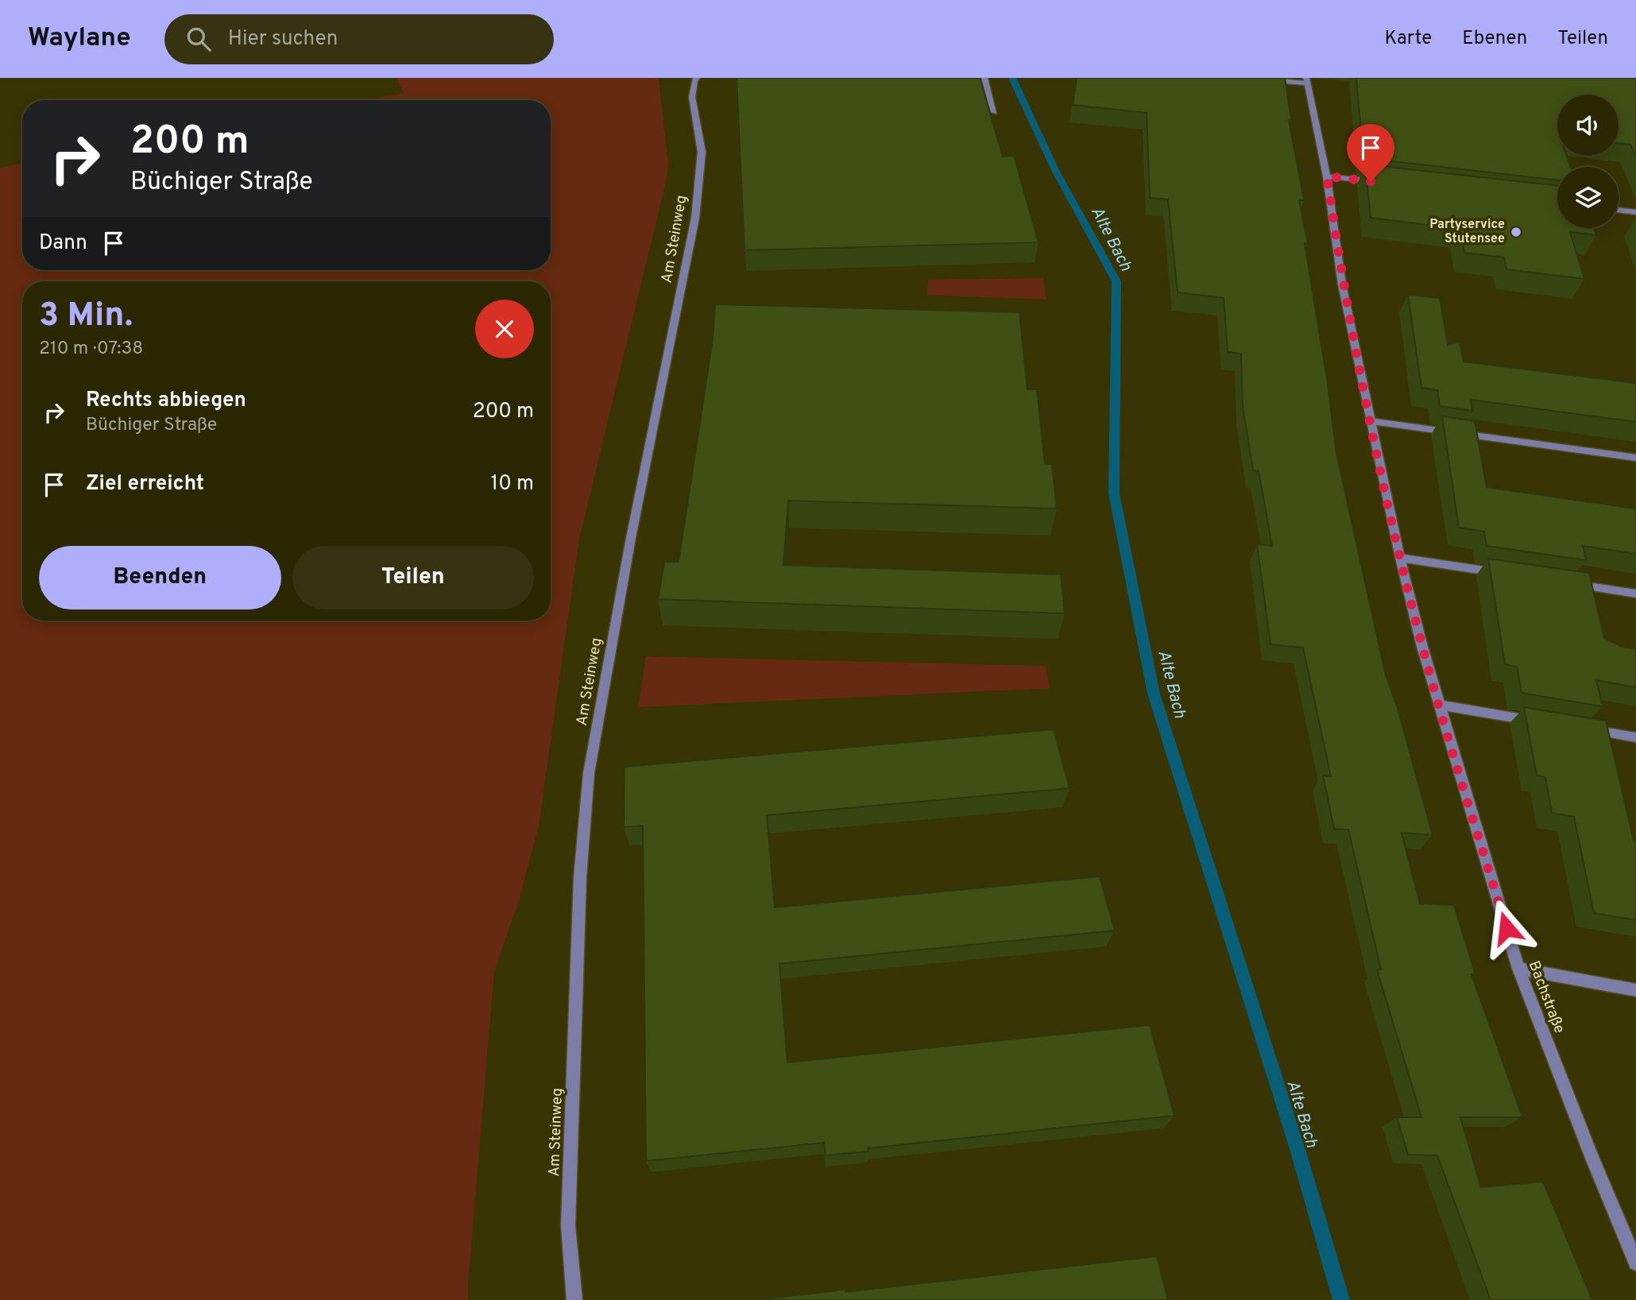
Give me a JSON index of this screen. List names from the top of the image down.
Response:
{
  "streets": {
    "street": ["Am Steinweg", "Bachstraße"]
  },
  "water": ["Alte Bach"],
  "places": ["Partyservice Stutensee"],
  "page": {
    "header": "Waylane",
    "search": "Hier suchen",
    "nav": ["Karte", "Ebenen", "Teilen"],
    "turn": ["200 m", "Büchiger Straße"],
    "then": "Dann",
    "heading": ["3 Min.", "210 m · 07:38"],
    "list": [
      {
        "name": "Rechts abbiegen",
        "note": "Büchiger Straße",
        "value": "200 m"
      },
      {
        "name": "Ziel erreicht",
        "value": "10 m"
      }
    ],
    "buttons": ["Beenden", "Teilen"]
  }
}
